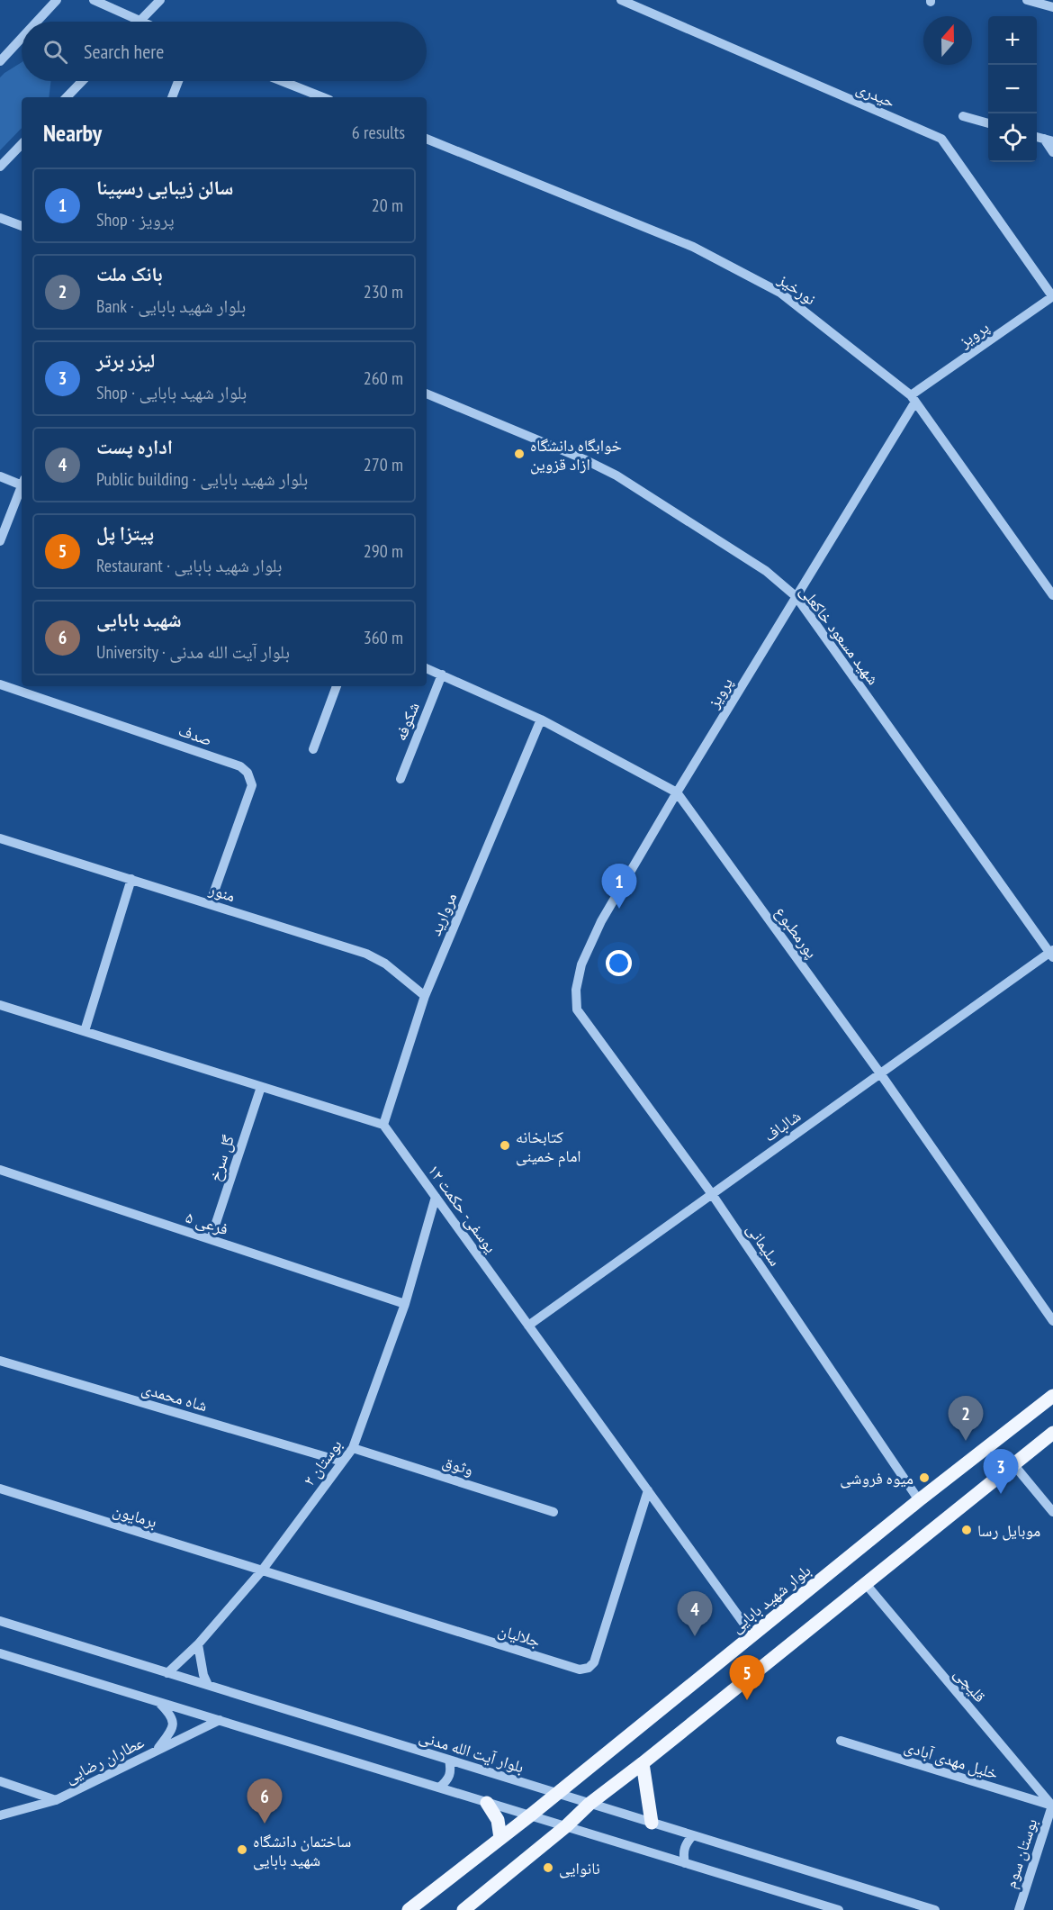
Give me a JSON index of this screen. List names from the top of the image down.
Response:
{
  "streets": {
    "main road": ["بلوار شهید بابایی"],
    "street": [
      "حیدری",
      "نورخیز",
      "پرویز",
      "شهید مسعود خاکعلی",
      "شکوفه",
      "صدف",
      "منور",
      "مروارید",
      "پورمطبوع",
      "شالباف",
      "گل سرخ",
      "یوسفی- حکمت ۱۲",
      "فرعی ۵",
      "سلیمانی",
      "شاه محمدی",
      "بوستان ۲",
      "وثوق",
      "برمایون",
      "جلالیان",
      "قلیچی",
      "بلوار آیت الله مدنی",
      "عطاران رضایی",
      "خلیل مهدی آبادی",
      "بوستان سوم"
    ]
  },
  "crossings": [
    ["حیدری", "پرویز"],
    ["نورخیز", "پرویز"],
    ["پرویز", "شهید مسعود خاکعلی"],
    ["پرویز", "پورمطبوع"],
    ["پرویز", "سلیمانی"],
    ["شهید مسعود خاکعلی", "شالباف"],
    ["شکوفه", "پورمطبوع"],
    ["صدف", "منور"],
    ["منور", "مروارید"],
    ["مروارید", "پورمطبوع"],
    ["مروارید", "یوسفی- حکمت ۱۲"],
    ["پورمطبوع", "شالباف"],
    ["شالباف", "یوسفی- حکمت ۱۲"],
    ["شالباف", "سلیمانی"],
    ["گل سرخ", "فرعی ۵"],
    ["یوسفی- حکمت ۱۲", "بوستان ۲"],
    ["یوسفی- حکمت ۱۲", "بلوار شهید بابایی"],
    ["یوسفی- حکمت ۱۲", "جلالیان"],
    ["فرعی ۵", "بوستان ۲"],
    ["سلیمانی", "بلوار شهید بابایی"],
    ["شاه محمدی", "بوستان ۲"],
    ["بوستان ۲", "وثوق"],
    ["بوستان ۲", "برمایون"],
    ["بوستان ۲", "جلالیان"],
    ["بوستان ۲", "بلوار آیت الله مدنی"],
    ["برمایون", "جلالیان"],
    ["بلوار شهید بابایی", "بلوار آیت الله مدنی"],
    ["قلیچی", "خلیل مهدی آبادی"],
    ["قلیچی", "بوستان سوم"],
    ["خلیل مهدی آبادی", "بوستان سوم"]
  ],
  "places": [
    "خوابگاه دانشگاه ازاد قزوین",
    "کتابخانه امام خمینی",
    "میوه فروشی",
    "موبایل رسا",
    "ساختمان دانشگاه شهید بابایی",
    "نانوایی"
  ],
  "north": "top",
  "page": {
    "map_buttons": ["+", "−"],
    "search": "Search here",
    "heading": ["Nearby", "6 results"],
    "list": [
      {
        "mark": "1",
        "name": "سالن زیبایی رسپینا",
        "note": "Shop · پرویز",
        "value": "20 m"
      },
      {
        "mark": "2",
        "name": "بانک ملت",
        "note": "Bank · بلوار شهید بابایی",
        "value": "230 m"
      },
      {
        "mark": "3",
        "name": "لیزر برتر",
        "note": "Shop · بلوار شهید بابایی",
        "value": "260 m"
      },
      {
        "mark": "4",
        "name": "اداره پست",
        "note": "Public building · بلوار شهید بابایی",
        "value": "270 m"
      },
      {
        "mark": "5",
        "name": "پیتزا پل",
        "note": "Restaurant · بلوار شهید بابایی",
        "value": "290 m"
      },
      {
        "mark": "6",
        "name": "شهید بابایی",
        "note": "University · بلوار آیت الله مدنی",
        "value": "360 m"
      }
    ],
    "pins": [
      "1",
      "2",
      "3",
      "4",
      "5",
      "6"
    ]
  }
}
